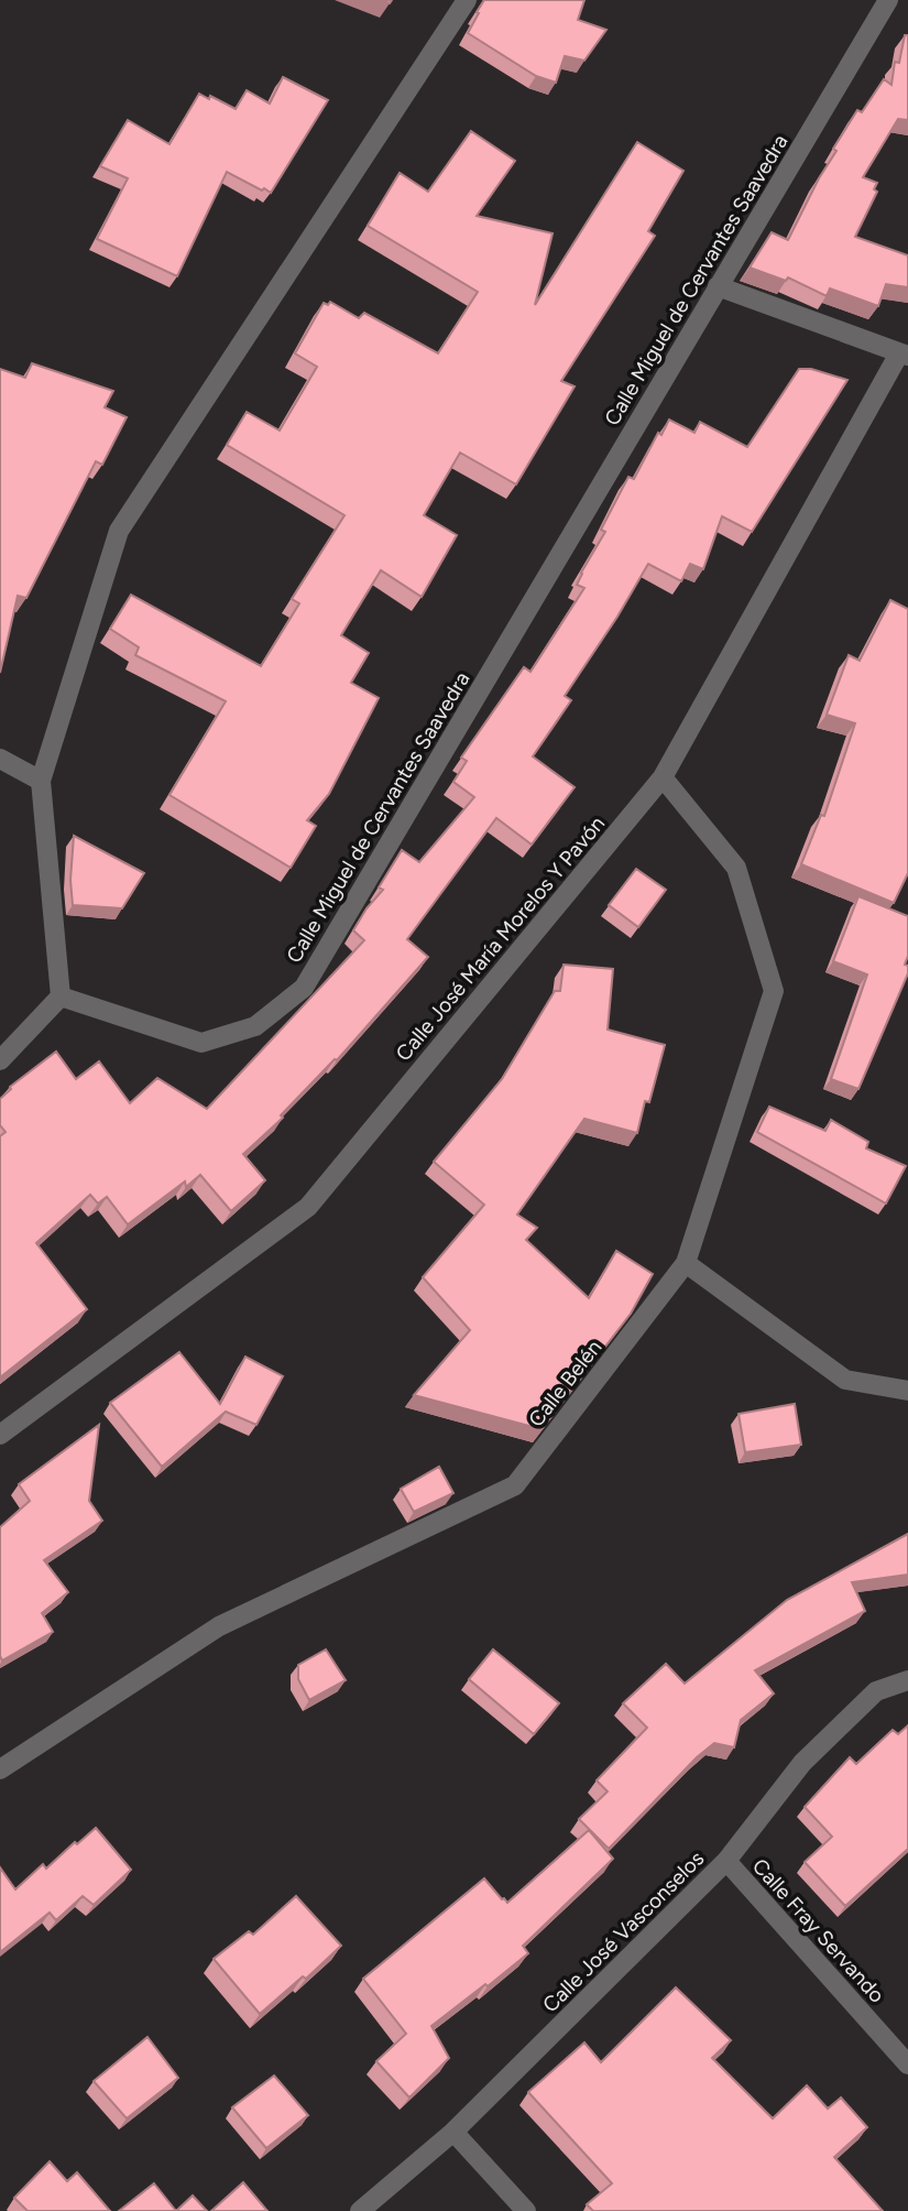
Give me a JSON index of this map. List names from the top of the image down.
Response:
{
  "streets": {
    "street": [
      "Calle Miguel de Cervantes Saavedra",
      "Calle José María Morelos Y Pavón",
      "Calle Belén",
      "Calle Fray Servando",
      "Calle José Vasconselos"
    ]
  },
  "crossings": [
    ["Calle José María Morelos Y Pavón", "Calle Belén"],
    ["Calle Fray Servando", "Calle José Vasconselos"]
  ]
}
